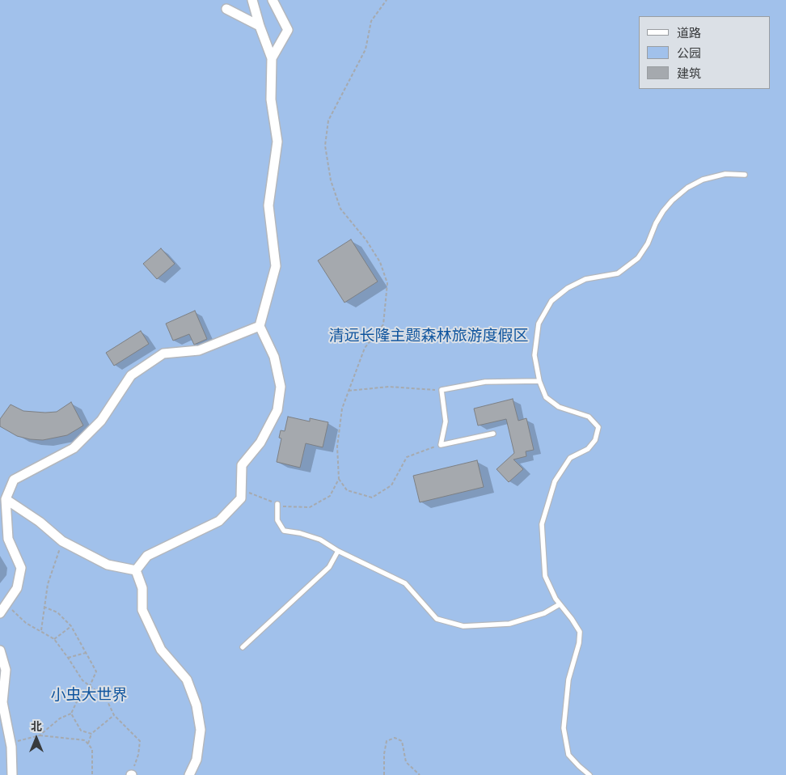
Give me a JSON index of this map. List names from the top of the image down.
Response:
{
  "parks": ["清远长隆主题森林旅游度假区", "小虫大世界"],
  "legend": ["道路", "公园", "建筑"],
  "north": "top"
}
